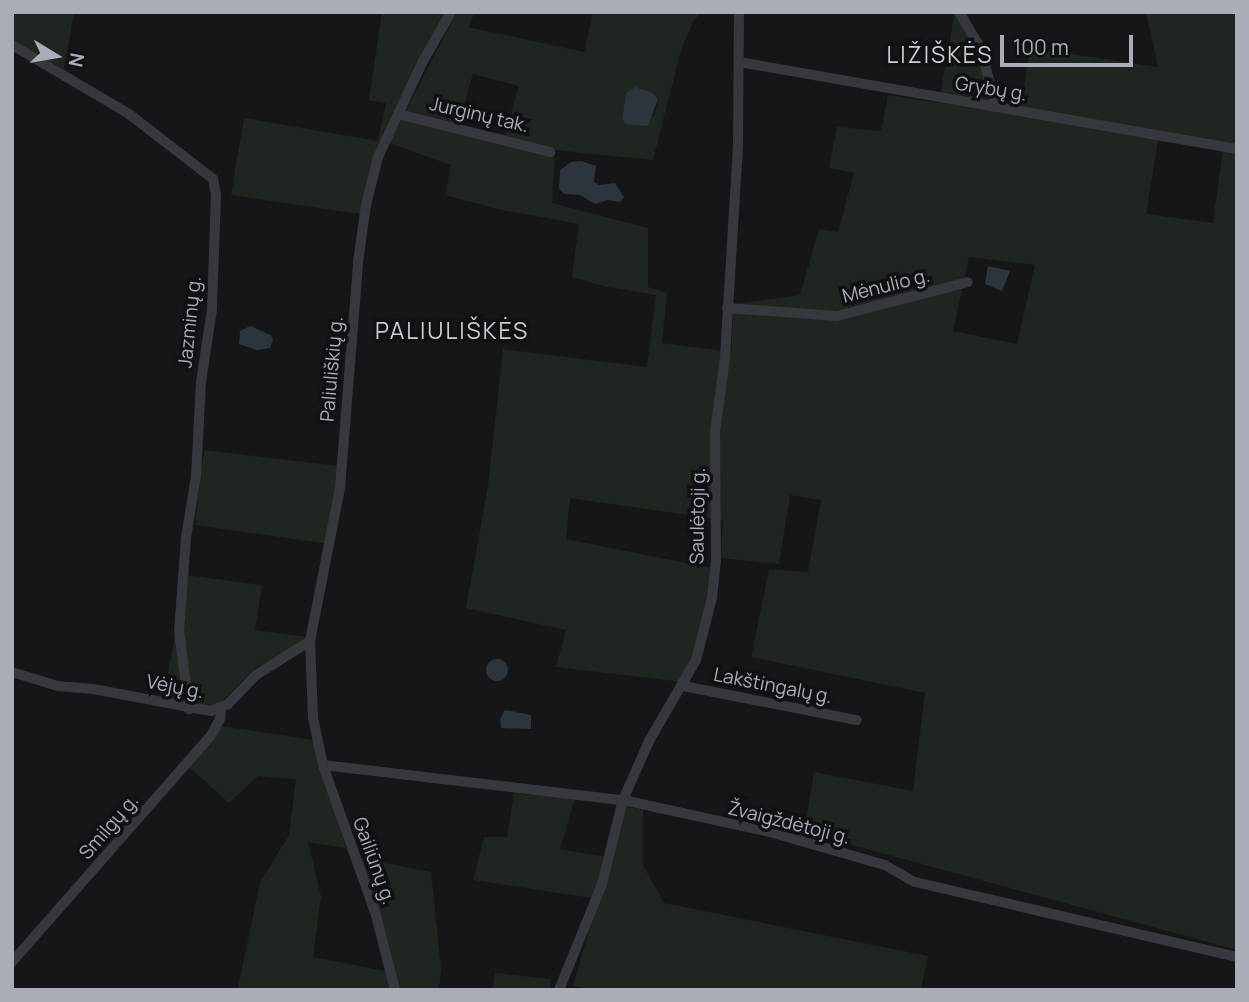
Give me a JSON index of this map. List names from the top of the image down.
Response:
{
  "streets": {
    "street": [
      "Grybų g.",
      "Jurginų tak.",
      "Mėnulio g.",
      "Jazminų g.",
      "Paliuliškių g.",
      "Saulėtoji g.",
      "Lakštingalų g.",
      "Vėjų g.",
      "Žvaigždėtoji g.",
      "Smilgų g.",
      "Gailiūnų g."
    ]
  },
  "crossings": [
    ["Grybų g.", "Saulėtoji g."],
    ["Jurginų tak.", "Paliuliškių g."],
    ["Mėnulio g.", "Saulėtoji g."],
    ["Jazminų g.", "Vėjų g."],
    ["Paliuliškių g.", "Vėjų g."],
    ["Paliuliškių g.", "Gailiūnų g."],
    ["Saulėtoji g.", "Lakštingalų g."],
    ["Saulėtoji g.", "Žvaigždėtoji g."],
    ["Vėjų g.", "Smilgų g."],
    ["Žvaigždėtoji g.", "Gailiūnų g."]
  ],
  "districts": ["LIŽIŠKĖS", "PALIULIŠKĖS"],
  "scale_bar": "100 m",
  "north": "right"
}
